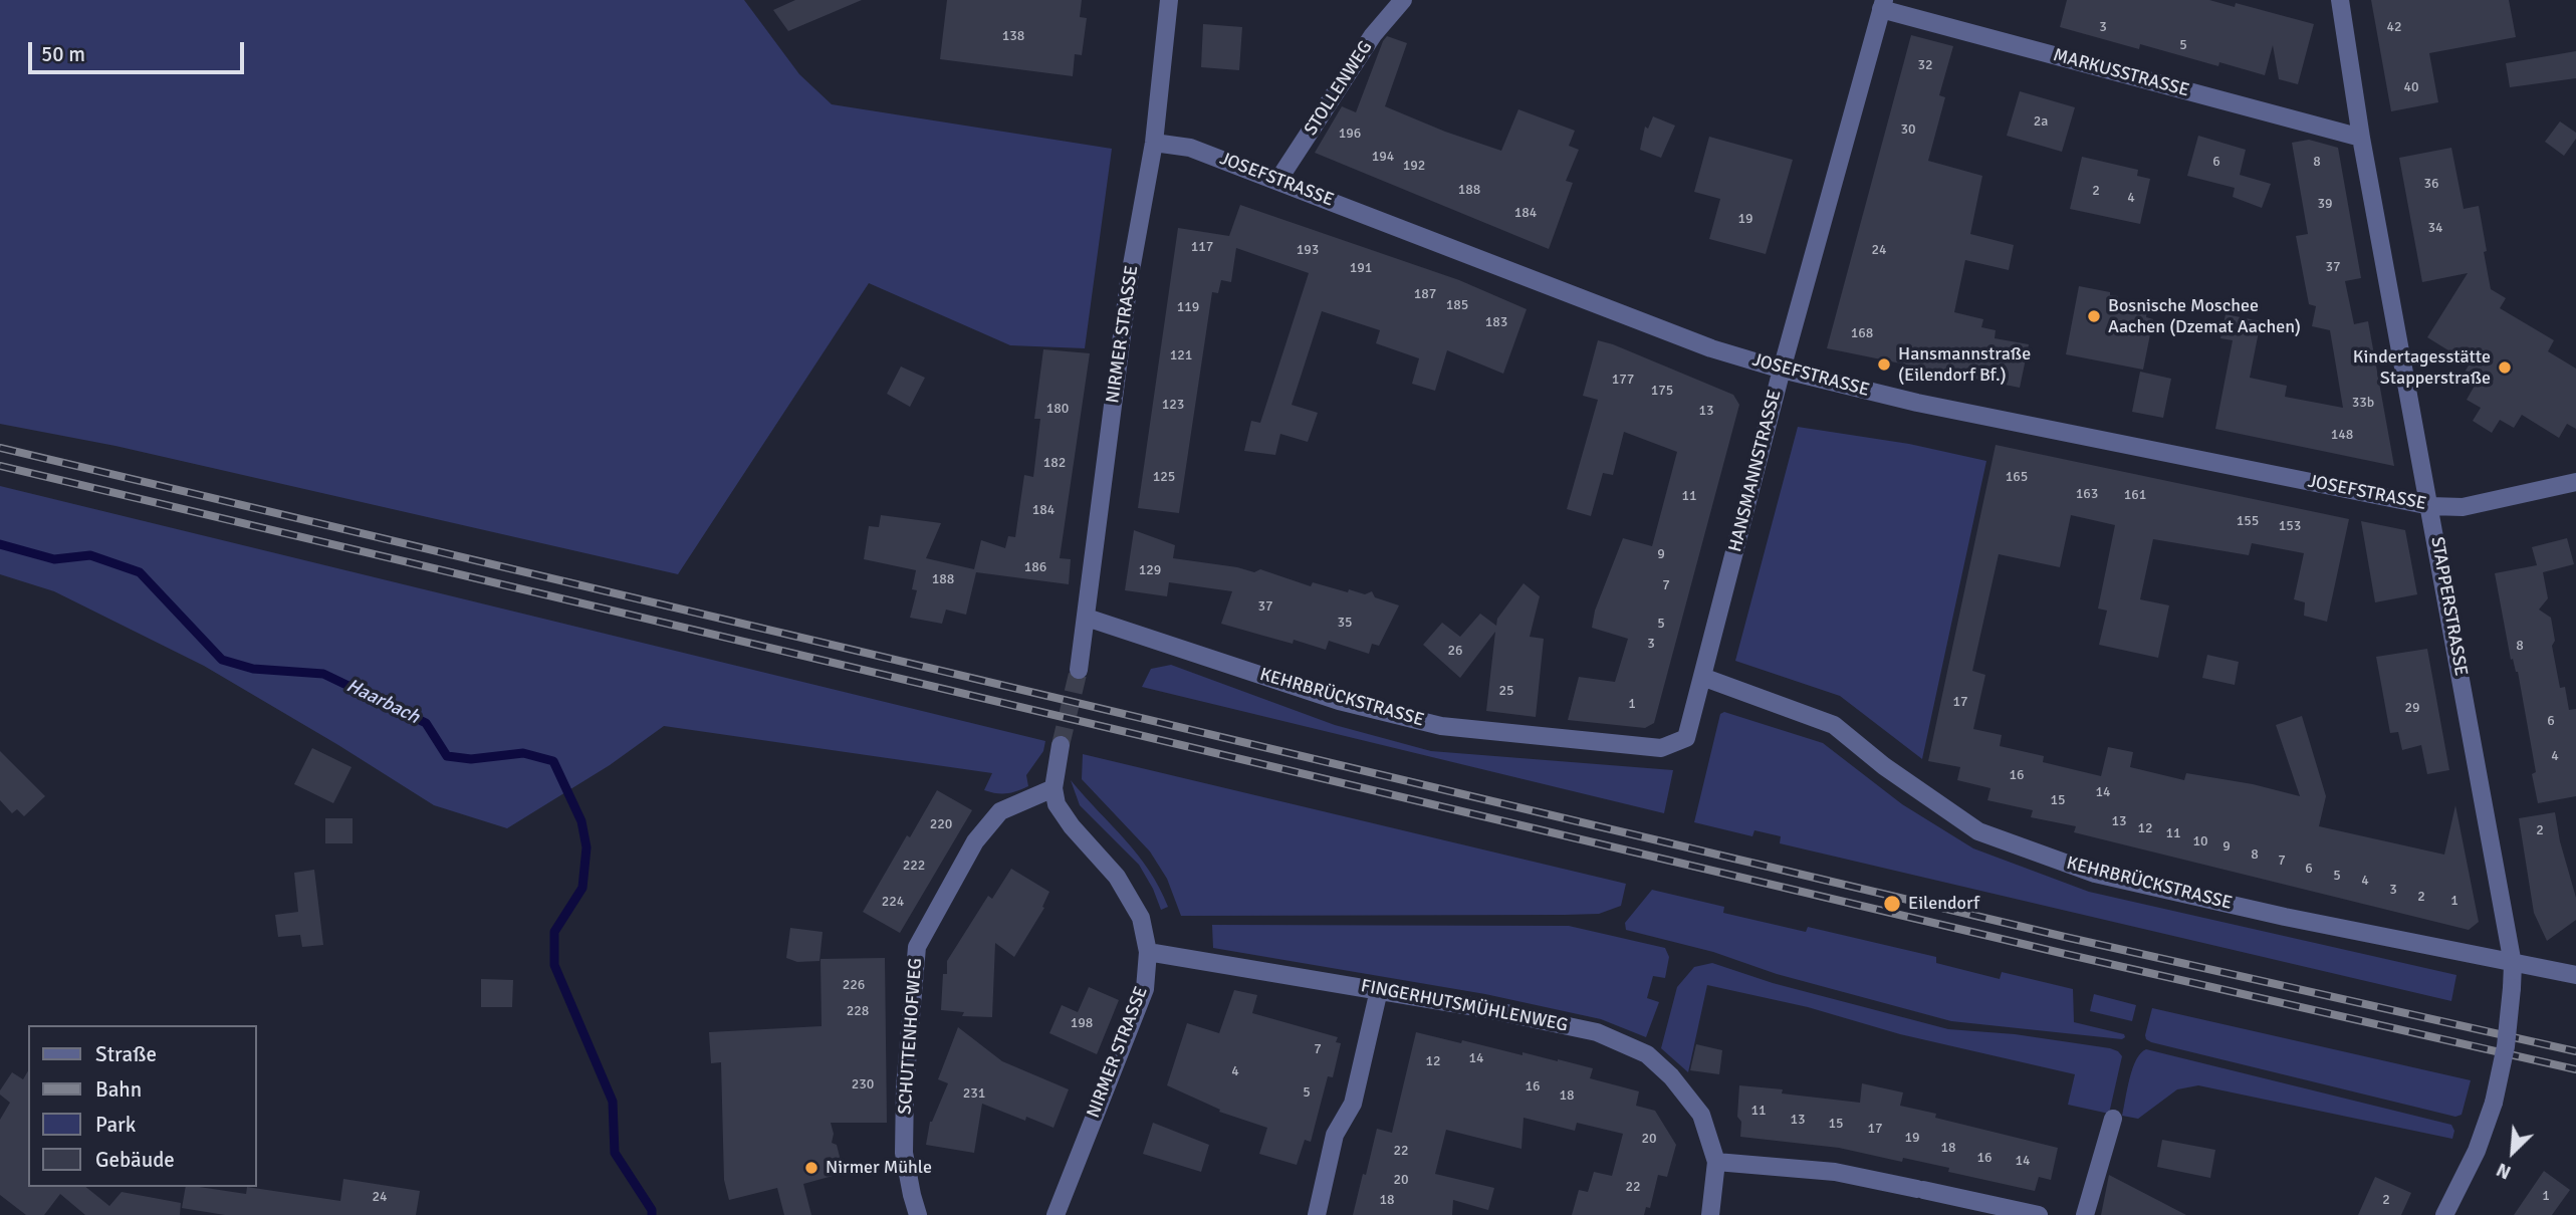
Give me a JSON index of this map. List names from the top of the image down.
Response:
{
  "streets": {
    "street": [
      "MARKUSSTRASSE",
      "STOLLENWEG",
      "JOSEFSTRASSE",
      "NIRMER STRASSE",
      "HANSMANNSTRASSE",
      "STAPPERSTRASSE",
      "KEHRBRÜCKSTRASSE",
      "FINGERHUTSMÜHLENWEG",
      "SCHUTTENHOFWEG"
    ]
  },
  "crossings": [
    ["MARKUSSTRASSE", "HANSMANNSTRASSE"],
    ["MARKUSSTRASSE", "STAPPERSTRASSE"],
    ["STOLLENWEG", "JOSEFSTRASSE"],
    ["JOSEFSTRASSE", "NIRMER STRASSE"],
    ["JOSEFSTRASSE", "HANSMANNSTRASSE"],
    ["JOSEFSTRASSE", "STAPPERSTRASSE"],
    ["NIRMER STRASSE", "KEHRBRÜCKSTRASSE"],
    ["NIRMER STRASSE", "FINGERHUTSMÜHLENWEG"],
    ["NIRMER STRASSE", "SCHUTTENHOFWEG"],
    ["HANSMANNSTRASSE", "KEHRBRÜCKSTRASSE"],
    ["STAPPERSTRASSE", "KEHRBRÜCKSTRASSE"]
  ],
  "water": ["Haarbach"],
  "places": [
    "Bosnische Moschee Aachen (Dzemat Aachen)",
    "Hansmannstraße (Eilendorf Bf.)",
    "Kindertagesstätte Stapperstraße",
    "Eilendorf",
    "Nirmer Mühle"
  ],
  "house_numbers": [
    "3",
    "42",
    "138",
    "5",
    "32",
    "40",
    "2a",
    "30",
    "196",
    "194",
    "6",
    "8",
    "192",
    "36",
    "188",
    "2",
    "4",
    "39",
    "184",
    "19",
    "34",
    "117",
    "193",
    "24",
    "37",
    "191",
    "187",
    "185",
    "119",
    "183",
    "168",
    "121",
    "177",
    "175",
    "33b",
    "123",
    "180",
    "13",
    "148",
    "182",
    "125",
    "165",
    "163",
    "161",
    "11",
    "184",
    "155",
    "153",
    "9",
    "186",
    "129",
    "188",
    "7",
    "37",
    "35",
    "5",
    "3",
    "8",
    "26",
    "25",
    "17",
    "1",
    "29",
    "6",
    "4",
    "16",
    "14",
    "15",
    "13",
    "220",
    "12",
    "2",
    "11",
    "10",
    "9",
    "8",
    "7",
    "222",
    "6",
    "5",
    "4",
    "3",
    "2",
    "1",
    "224",
    "226",
    "228",
    "198",
    "7",
    "14",
    "12",
    "4",
    "230",
    "16",
    "5",
    "231",
    "18",
    "11",
    "13",
    "15",
    "17",
    "19",
    "20",
    "18",
    "22",
    "16",
    "14",
    "20",
    "22",
    "1",
    "24",
    "18",
    "2"
  ],
  "legend": [
    "Straße",
    "Bahn",
    "Park",
    "Gebäude"
  ],
  "scale_bar": "50 m",
  "north": "bottom left"
}
